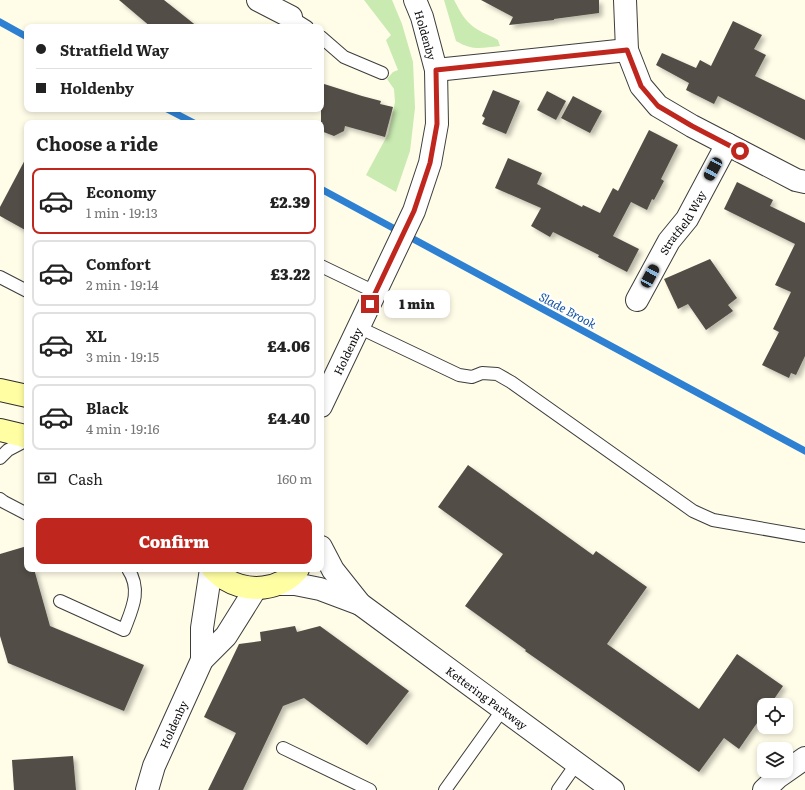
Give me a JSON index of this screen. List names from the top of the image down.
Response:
{
  "streets": {
    "street": ["Holdenby", "Stratfield Way", "Kettering Parkway"]
  },
  "water": ["Slade Brook"],
  "page": {
    "banner": ["Stratfield Way", "Holdenby"],
    "heading": "Choose a ride",
    "list": [
      {
        "name": "Economy",
        "note": "1 min · 19:13",
        "value": "£2.39"
      },
      {
        "name": "Comfort",
        "note": "2 min · 19:14",
        "value": "£3.22"
      },
      {
        "name": "XL",
        "note": "3 min · 19:15",
        "value": "£4.06"
      },
      {
        "name": "Black",
        "note": "4 min · 19:16",
        "value": "£4.40"
      }
    ],
    "bubble": "1 min",
    "pay": ["Cash", "160 m"],
    "buttons": "Confirm"
  }
}
